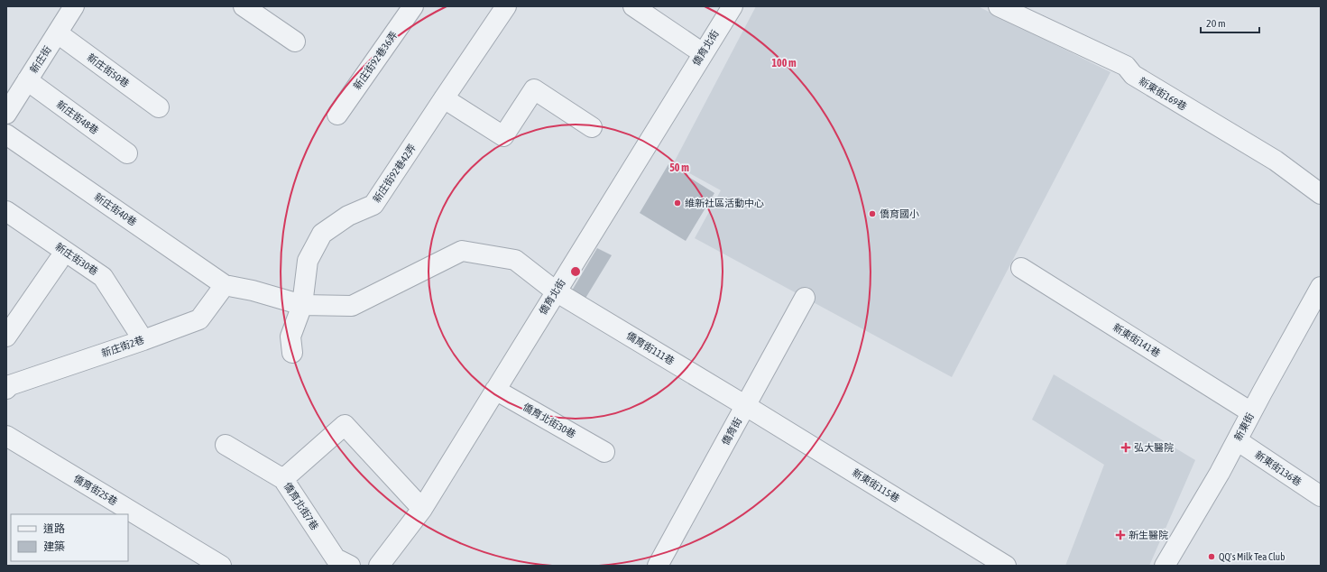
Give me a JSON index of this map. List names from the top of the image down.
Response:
{
  "streets": {
    "street": [
      "僑育北街",
      "新庄街",
      "新庄街92巷36弄",
      "新庄街50巷",
      "新東街169巷",
      "新庄街48巷",
      "新庄街92巷42弄",
      "新庄街40巷",
      "新庄街30巷",
      "新東街141巷",
      "新庄街2巷",
      "僑育街111巷",
      "僑育北街30巷",
      "新東街",
      "僑育街",
      "新東街136巷",
      "新東街115巷",
      "僑育街25巷",
      "僑育北街7巷"
    ]
  },
  "crossings": [
    ["僑育北街", "僑育街111巷"],
    ["僑育北街", "僑育北街30巷"],
    ["新庄街", "新庄街50巷"],
    ["新庄街", "新庄街48巷"],
    ["新庄街92巷42弄", "僑育街111巷"],
    ["新庄街40巷", "新庄街2巷"],
    ["新庄街40巷", "僑育街111巷"],
    ["新庄街30巷", "新庄街2巷"],
    ["新東街141巷", "新東街"],
    ["新庄街2巷", "僑育街111巷"],
    ["僑育街111巷", "僑育街"],
    ["僑育街111巷", "新東街115巷"],
    ["新東街", "新東街136巷"],
    ["僑育街", "新東街115巷"]
  ],
  "places": {
    "other": ["維新社區活動中心", "僑育國小", "QQ's Milk Tea Club"],
    "health": ["弘大醫院", "新生醫院"]
  },
  "legend": ["道路", "建築"],
  "scale_bar": "20 m",
  "rings": ["100 m", "50 m"]
}
